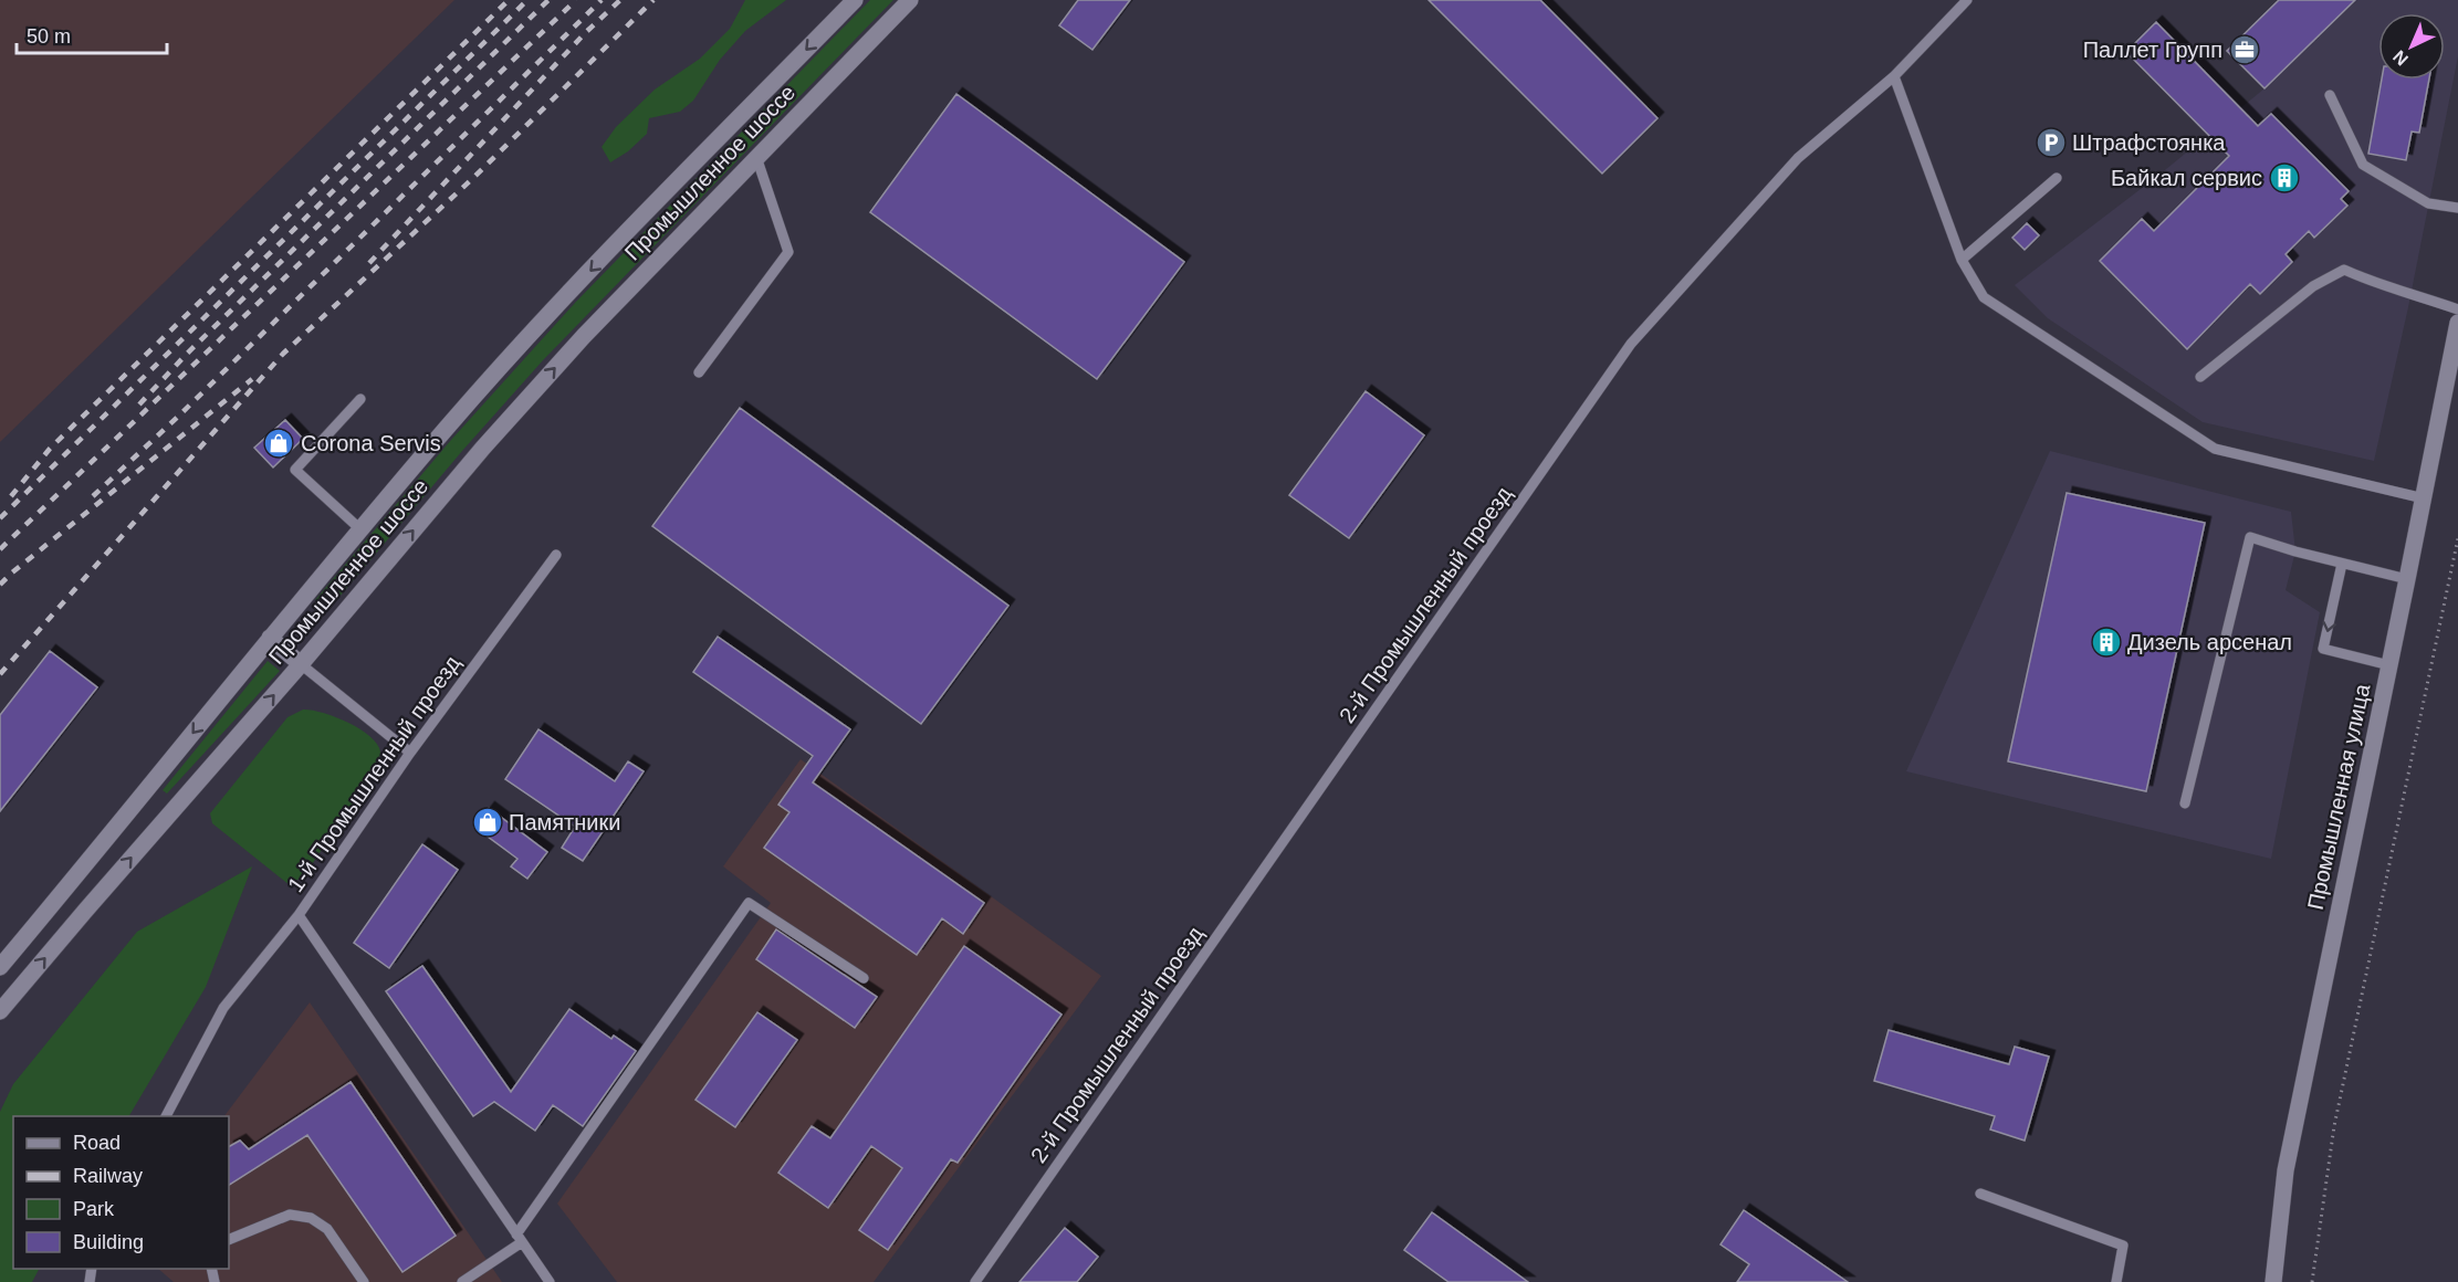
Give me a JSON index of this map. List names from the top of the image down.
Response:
{
  "streets": {
    "main road": ["Промышленное шоссе", "Промышленная улица"],
    "lane": ["2-й Промышленный проезд", "1-й Промышленный проезд"]
  },
  "places": {
    "office": ["Паллет Групп"],
    "parking": ["Штрафстоянка"],
    "building": ["Байкал сервис", "Дизель арсенал"],
    "shop": ["Corona Servis", "Памятники"]
  },
  "legend": [
    "Road",
    "Railway",
    "Park",
    "Building"
  ],
  "scale_bar": "50 m",
  "north": "bottom left"
}
